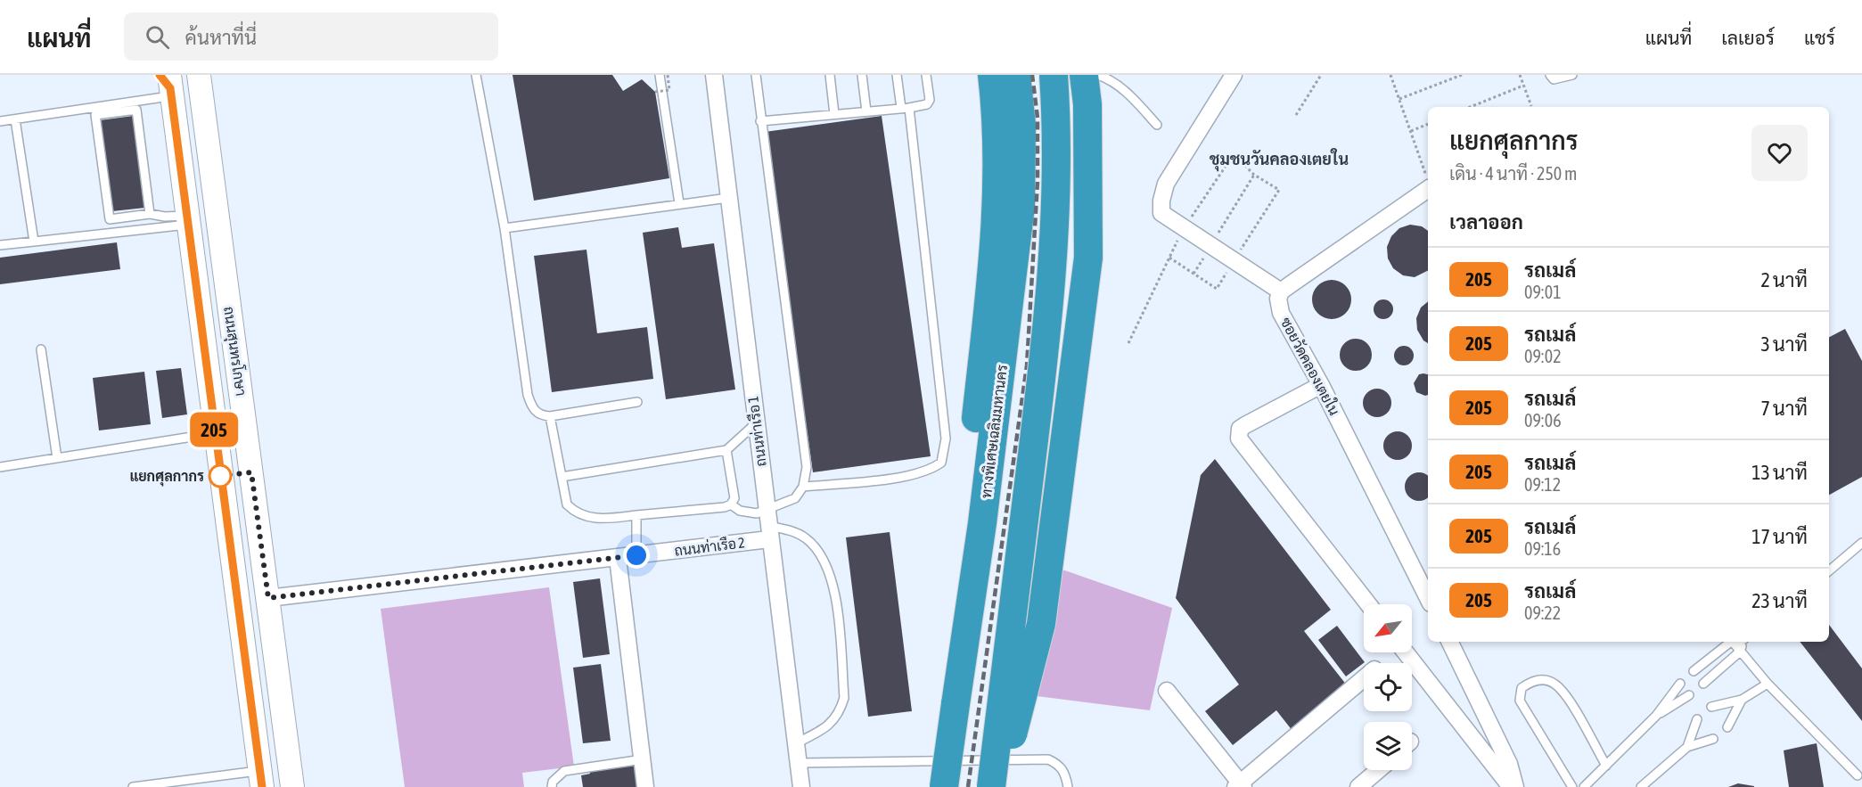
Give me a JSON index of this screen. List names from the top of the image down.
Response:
{
  "streets": {
    "highway": ["ทางพิเศษเฉลิมมหานคร"],
    "main road": ["ถนนสุนทรโกษา"],
    "street": ["ซอยวัดคลองเตยใน", "ถนนท่าเรือ 1", "ถนนท่าเรือ 2"]
  },
  "crossings": [
    ["ถนนสุนทรโกษา", "ถนนท่าเรือ 2"],
    ["ถนนท่าเรือ 1", "ถนนท่าเรือ 2"]
  ],
  "districts": ["ชุมชนวันคลองเตยใน"],
  "places": ["แยกศุลกากร"],
  "lines": ["bus line 205"],
  "north": "bottom left",
  "page": {
    "header": "แผนที่",
    "search": "ค้นหาที่นี่",
    "nav": ["แผนที่", "เลเยอร์", "แชร์"],
    "on_map": "205",
    "heading": [
      ["แยกศุลกากร", "เดิน · 4 นาที · 250 m"],
      "เวลาออก"
    ],
    "list": [
      {
        "mark": "205",
        "name": "รถเมล์",
        "note": "09:01",
        "value": "2 นาที"
      },
      {
        "mark": "205",
        "name": "รถเมล์",
        "note": "09:02",
        "value": "3 นาที"
      },
      {
        "mark": "205",
        "name": "รถเมล์",
        "note": "09:06",
        "value": "7 นาที"
      },
      {
        "mark": "205",
        "name": "รถเมล์",
        "note": "09:12",
        "value": "13 นาที"
      },
      {
        "mark": "205",
        "name": "รถเมล์",
        "note": "09:16",
        "value": "17 นาที"
      },
      {
        "mark": "205",
        "name": "รถเมล์",
        "note": "09:22",
        "value": "23 นาที"
      }
    ]
  }
}
